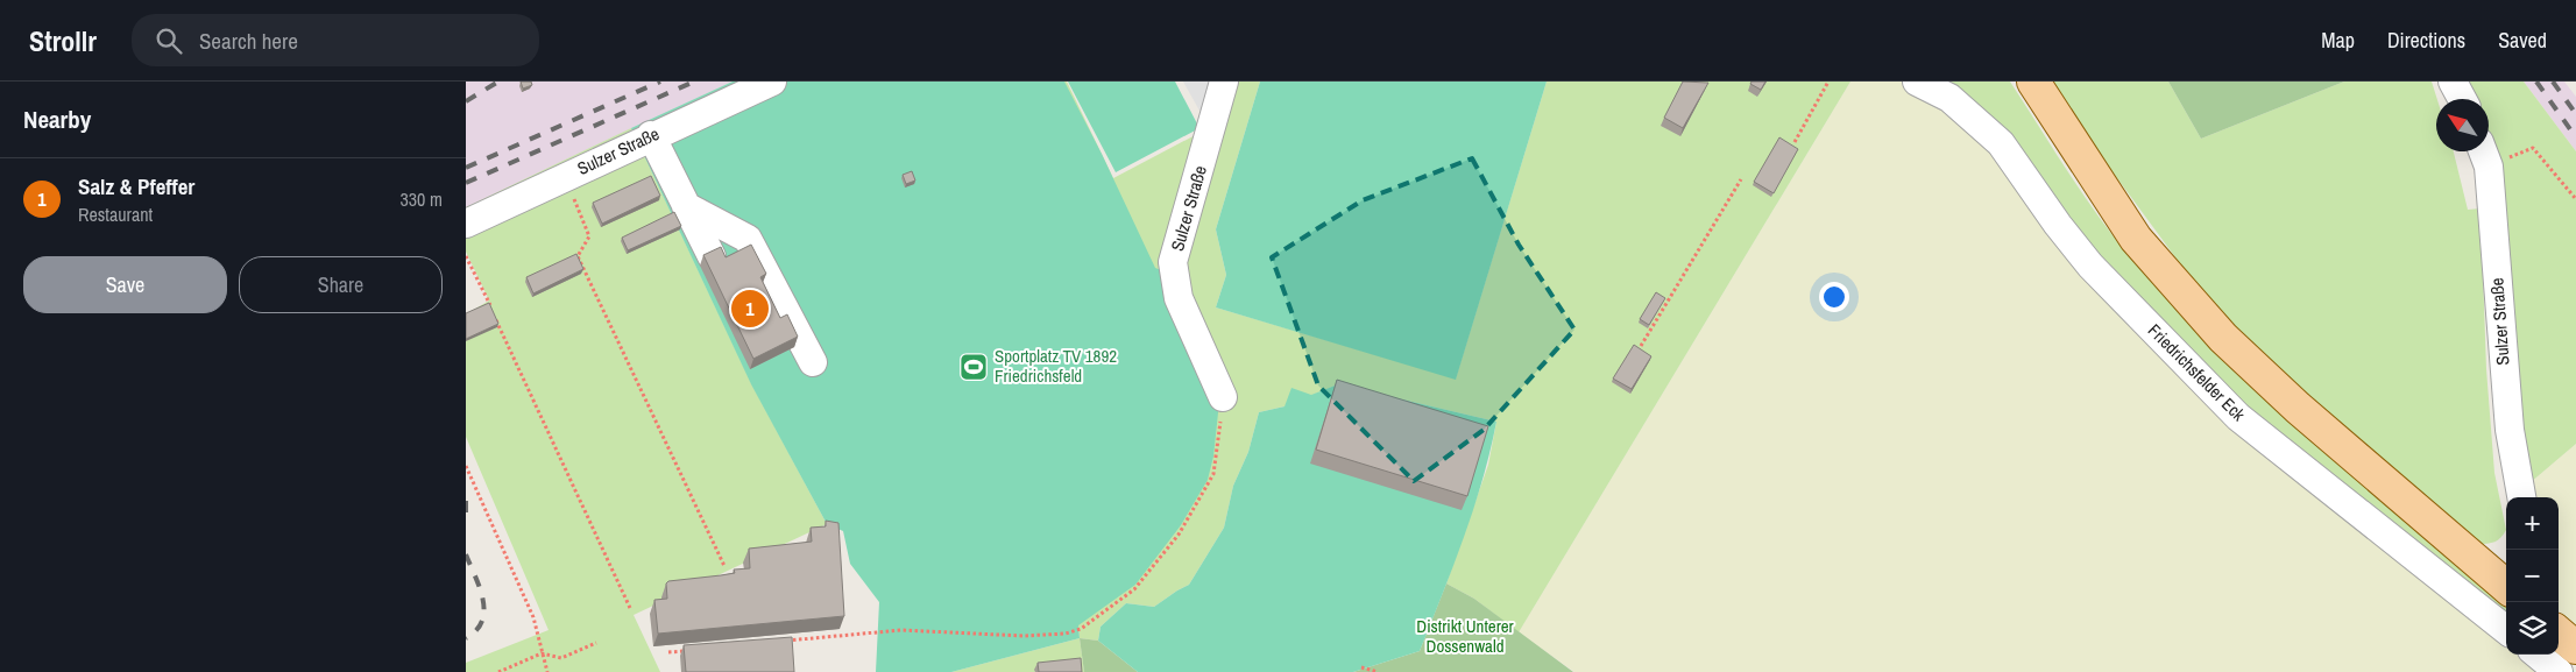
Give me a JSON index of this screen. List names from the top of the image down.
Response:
{
  "streets": {
    "street": ["Sulzer Straße", "Friedrichsfelder Eck"]
  },
  "parks": ["Distrikt Unterer Dossenwald"],
  "places": {
    "sports": ["Sportplatz TV 1892 Friedrichsfeld"]
  },
  "north": "top left",
  "page": {
    "header": "Strollr",
    "search": "Search here",
    "nav": ["Map", "Directions", "Saved"],
    "heading": "Nearby",
    "list": [
      {
        "mark": "1",
        "name": "Salz & Pfeffer",
        "note": "Restaurant",
        "value": "330 m"
      }
    ],
    "buttons": ["Save", "Share"],
    "pins": "1",
    "map_buttons": ["+", "−"]
  }
}
